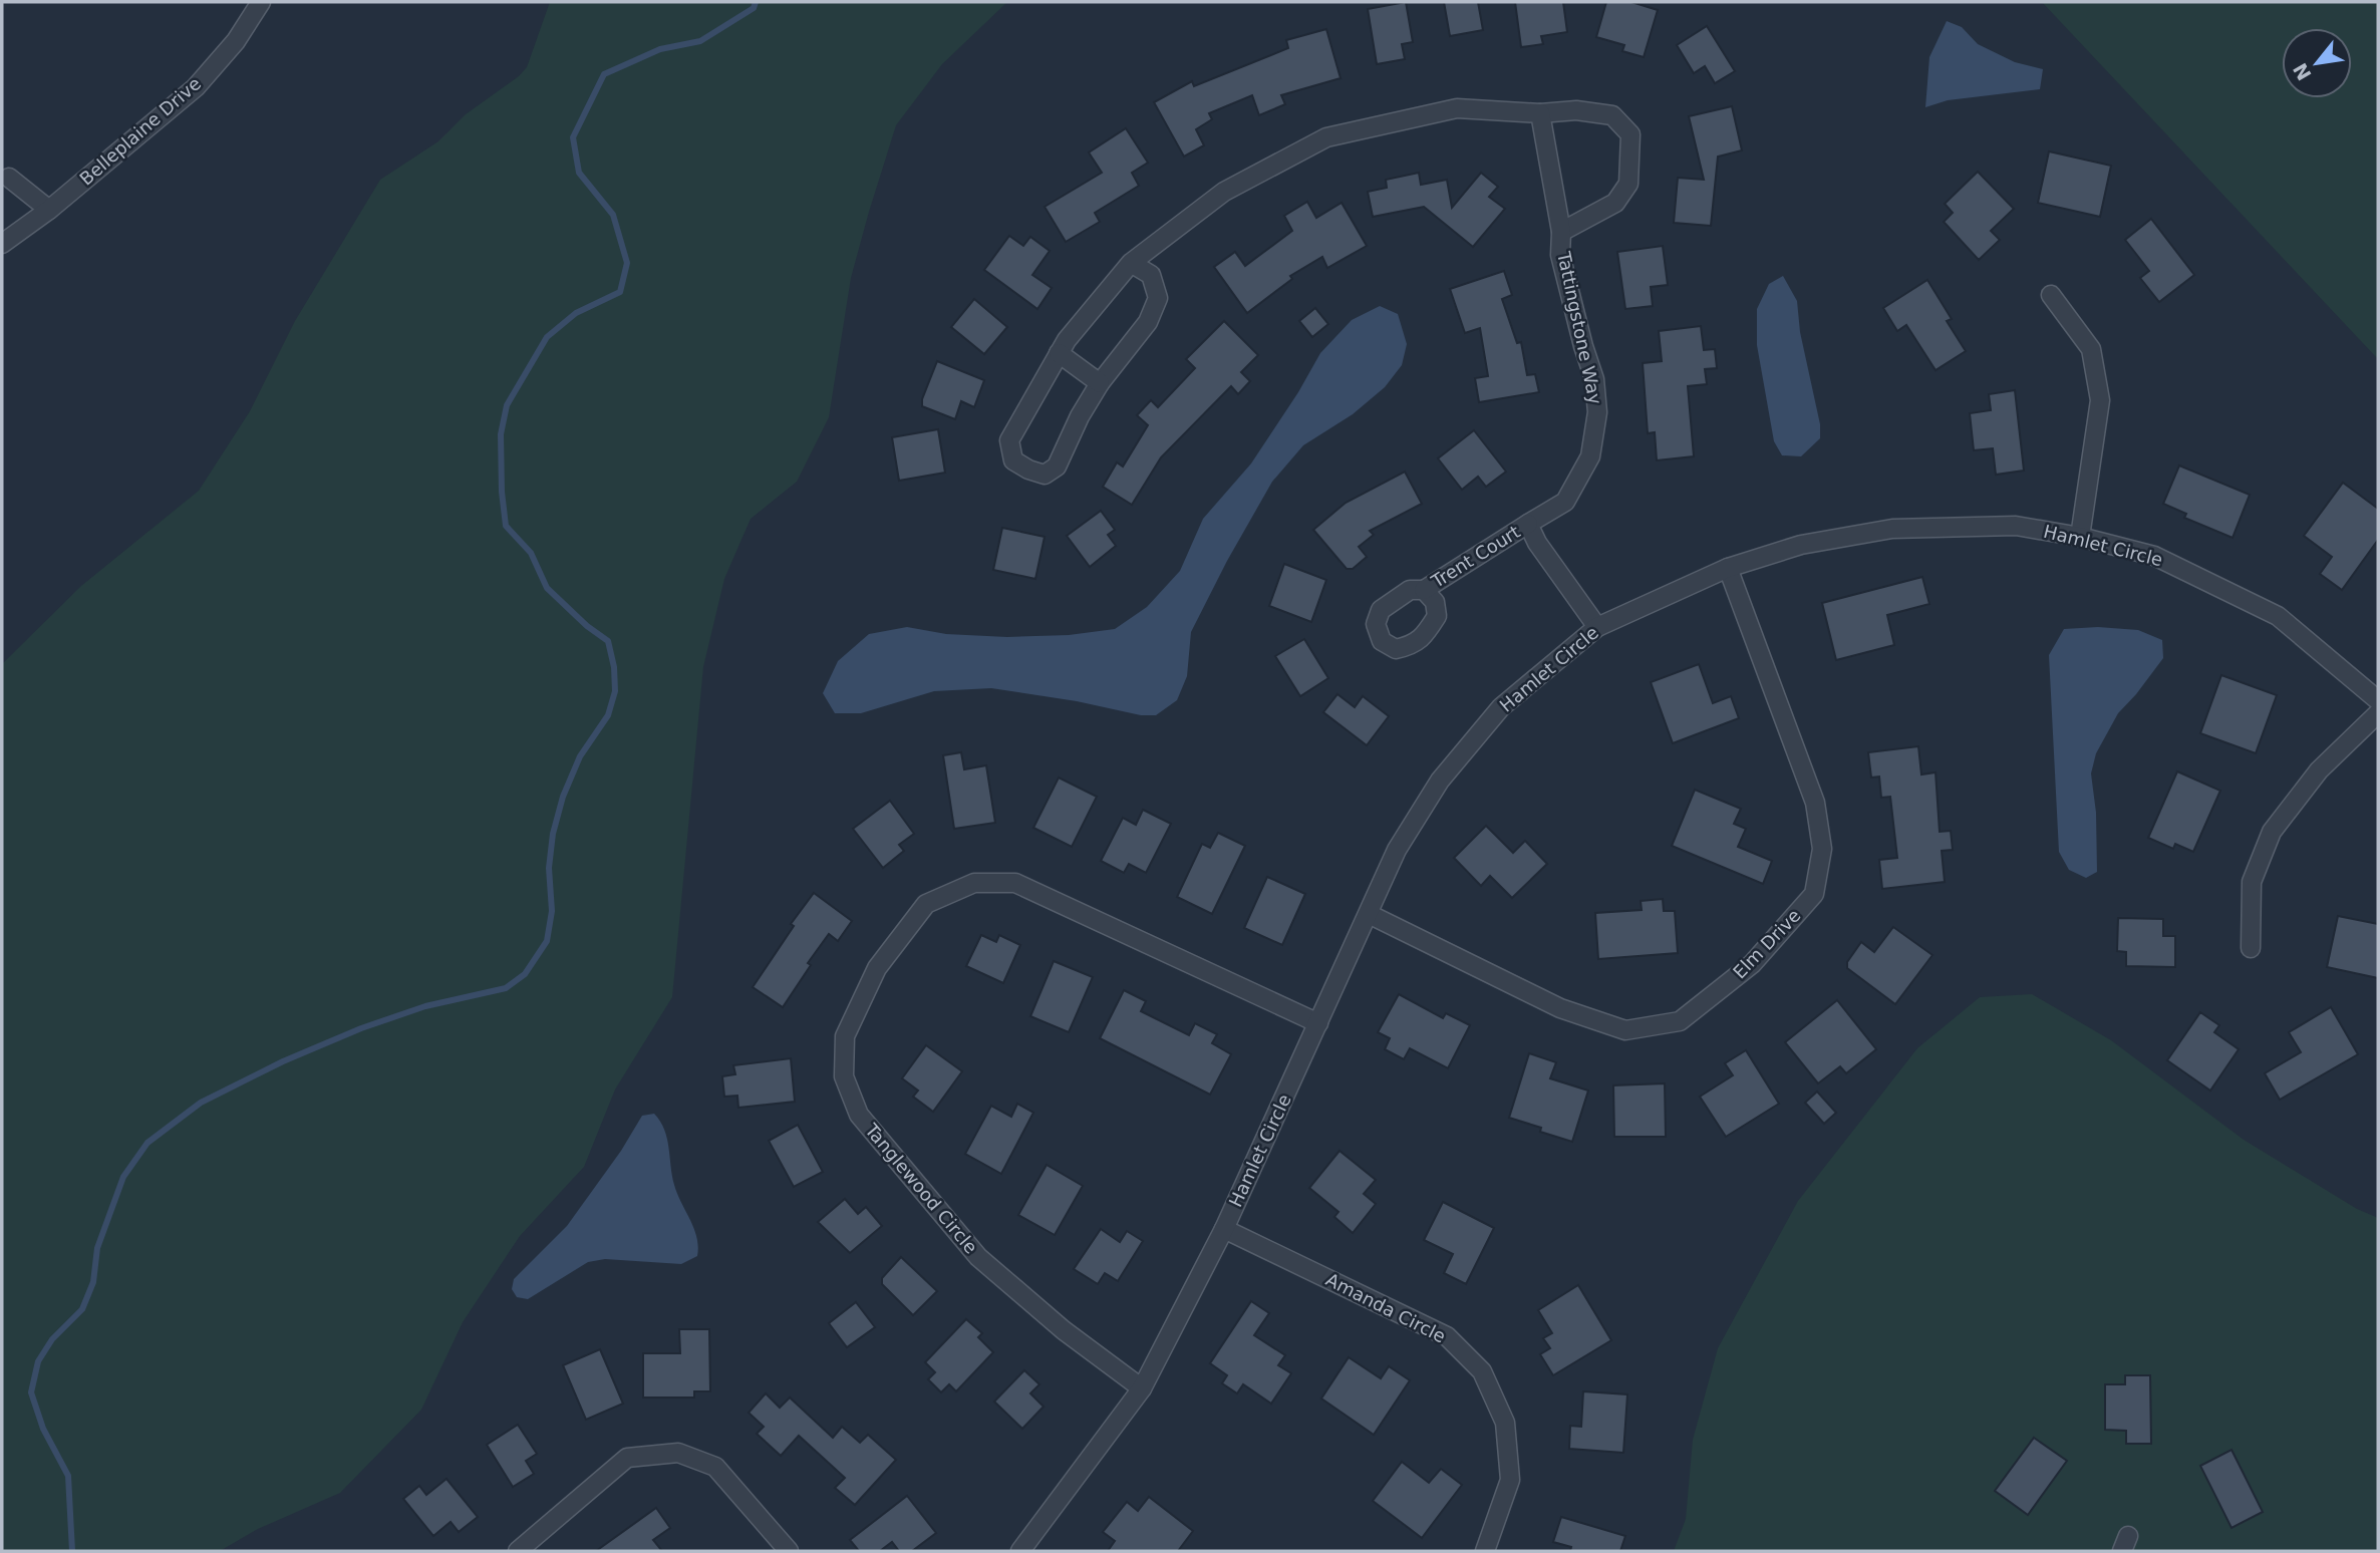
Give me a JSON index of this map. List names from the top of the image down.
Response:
{
  "streets": {
    "street": [
      "Belleplaine Drive",
      "Tattingstone Way",
      "Hamlet Circle",
      "Trent Court",
      "Elm Drive",
      "Tanglewood Circle",
      "Amanda Circle"
    ]
  },
  "crossings": [
    ["Tattingstone Way", "Trent Court"],
    ["Hamlet Circle", "Elm Drive"],
    ["Hamlet Circle", "Tanglewood Circle"],
    ["Hamlet Circle", "Amanda Circle"]
  ],
  "north": "bottom left"
}
